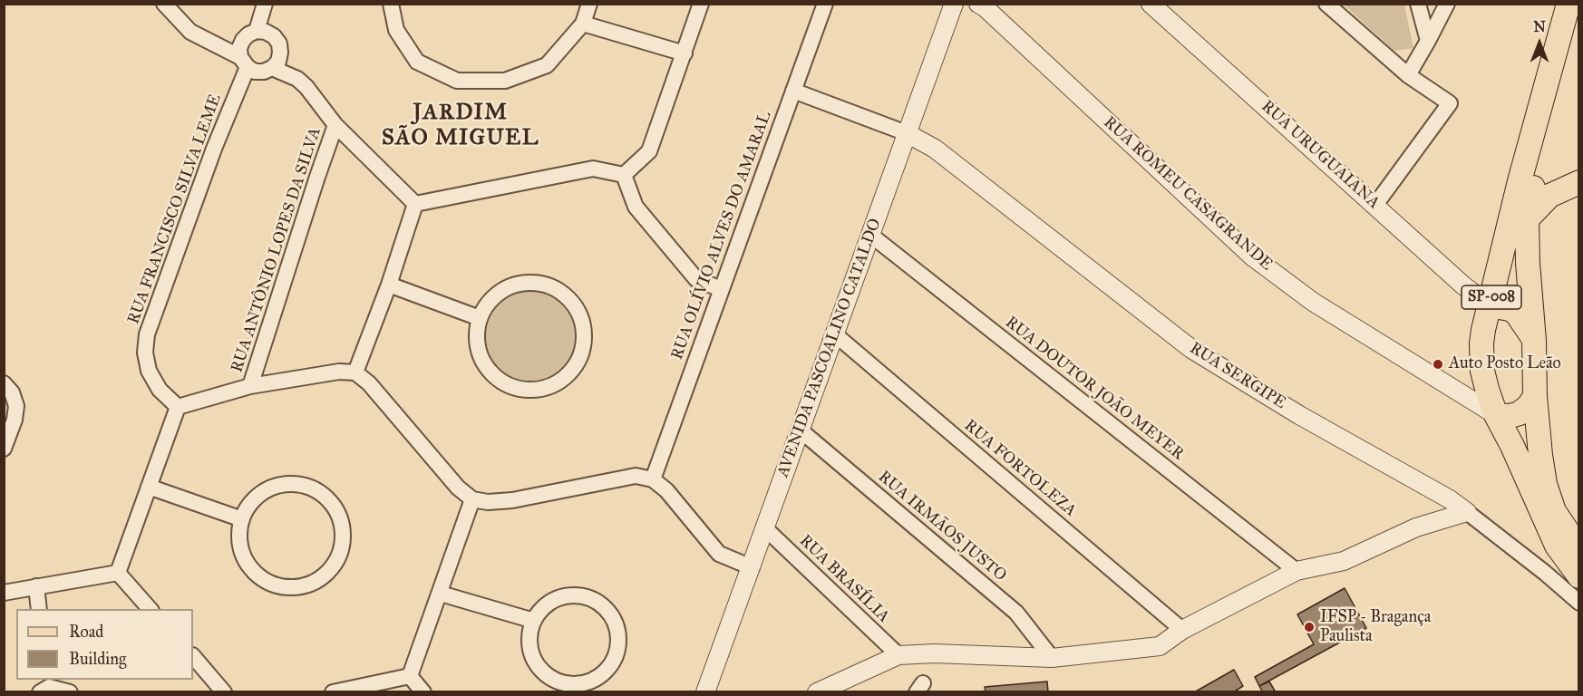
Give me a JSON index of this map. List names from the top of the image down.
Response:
{
  "streets": {
    "main road": ["SP-008"],
    "street": [
      "RUA URUGUAIANA",
      "RUA ROMEU CASAGRANDE",
      "RUA FRANCISCO SILVA LEME",
      "RUA OLÍVIO ALVES DO AMARAL",
      "RUA ANTÔNIO LOPES DA SILVA",
      "AVENIDA PASCOALINO CATALDO",
      "RUA SERGIPE",
      "RUA DOUTOR JOÃO MEYER",
      "RUA FORTOLEZA",
      "RUA IRMÃOS JUSTO",
      "RUA BRASÍLIA"
    ]
  },
  "crossings": [
    ["RUA URUGUAIANA", "SP-008"],
    ["RUA ROMEU CASAGRANDE", "SP-008"],
    ["AVENIDA PASCOALINO CATALDO", "RUA SERGIPE"],
    ["AVENIDA PASCOALINO CATALDO", "RUA DOUTOR JOÃO MEYER"],
    ["AVENIDA PASCOALINO CATALDO", "RUA FORTOLEZA"],
    ["AVENIDA PASCOALINO CATALDO", "RUA IRMÃOS JUSTO"],
    ["AVENIDA PASCOALINO CATALDO", "RUA BRASÍLIA"]
  ],
  "districts": ["JARDIM SÃO MIGUEL"],
  "places": ["Auto Posto Leão", "IFSP - Bragança Paulista"],
  "legend": ["Road", "Building"],
  "north": "top"
}
